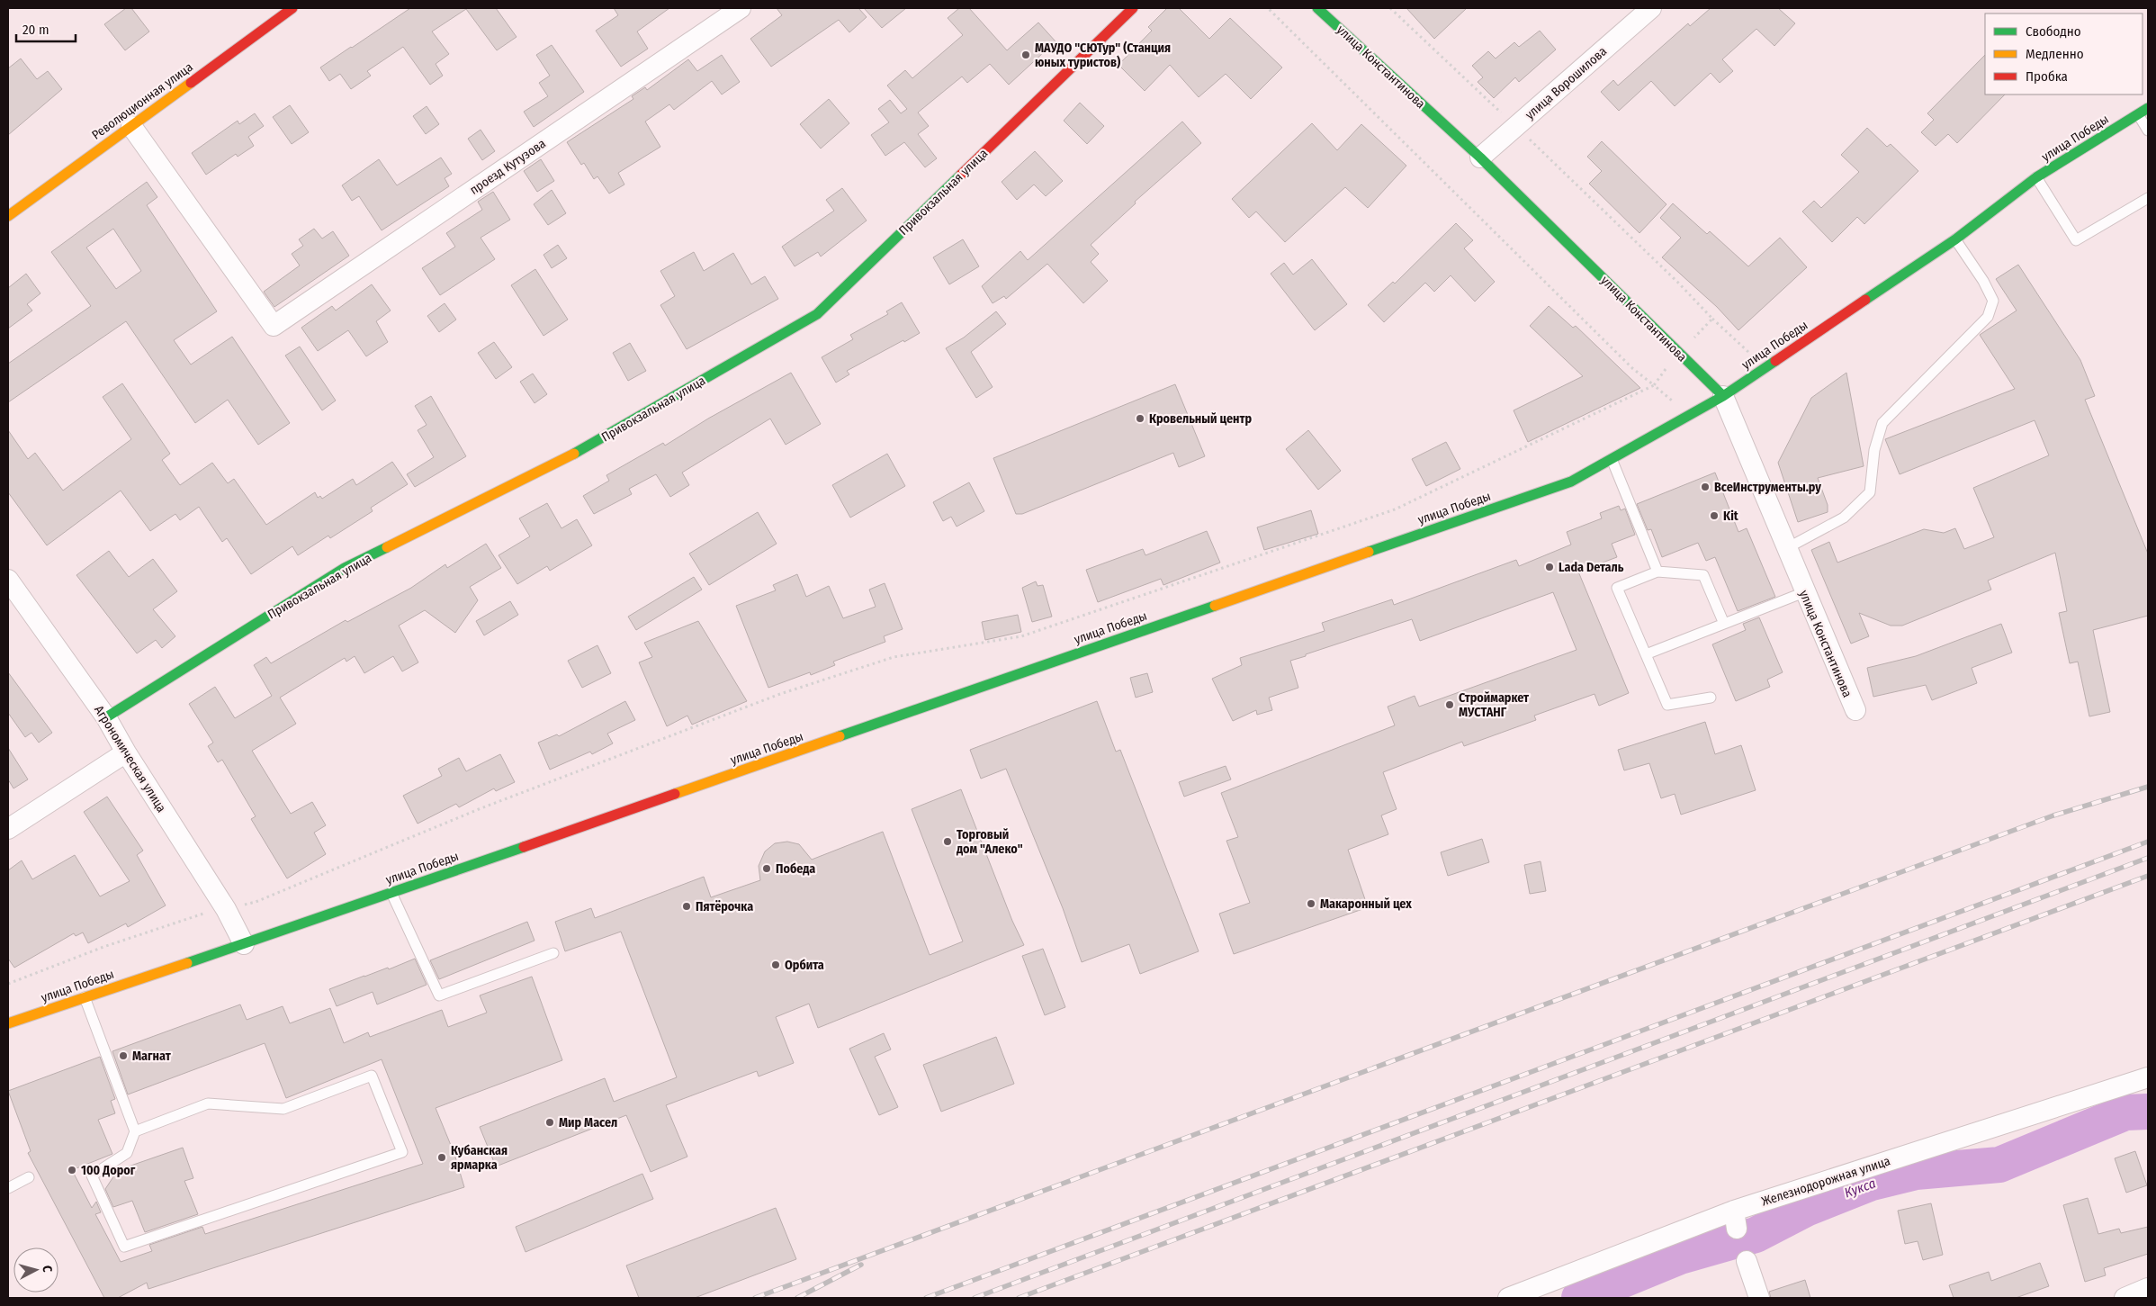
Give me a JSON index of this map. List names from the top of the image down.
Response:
{
  "streets": {
    "street": [
      "улица Константинова",
      "улица Ворошилова",
      "Революционная улица",
      "улица Победы",
      "проезд Кутузова",
      "Привокзальная улица",
      "Агрономическая улица",
      "Железнодорожная улица"
    ]
  },
  "crossings": [
    ["улица Константинова", "улица Ворошилова"],
    ["улица Константинова", "улица Победы"],
    ["Революционная улица", "проезд Кутузова"],
    ["улица Победы", "Агрономическая улица"],
    ["Привокзальная улица", "Агрономическая улица"]
  ],
  "water": ["Кукса"],
  "places": [
    "МАУДО \"СЮТур\" (Станция юных туристов)",
    "Кровельный центр",
    "ВсеИнструменты.ру",
    "Kit",
    "Lada Dеталь",
    "Строймаркет МУСТАНГ",
    "Торговый дом \"Алеко\"",
    "Победа",
    "Макаронный цех",
    "Пятёрочка",
    "Орбита",
    "Магнат",
    "Мир Масел",
    "Кубанская ярмарка",
    "100 Дорог"
  ],
  "legend": ["Свободно", "Медленно", "Пробка"],
  "scale_bar": "20 m",
  "north": "right"
}
